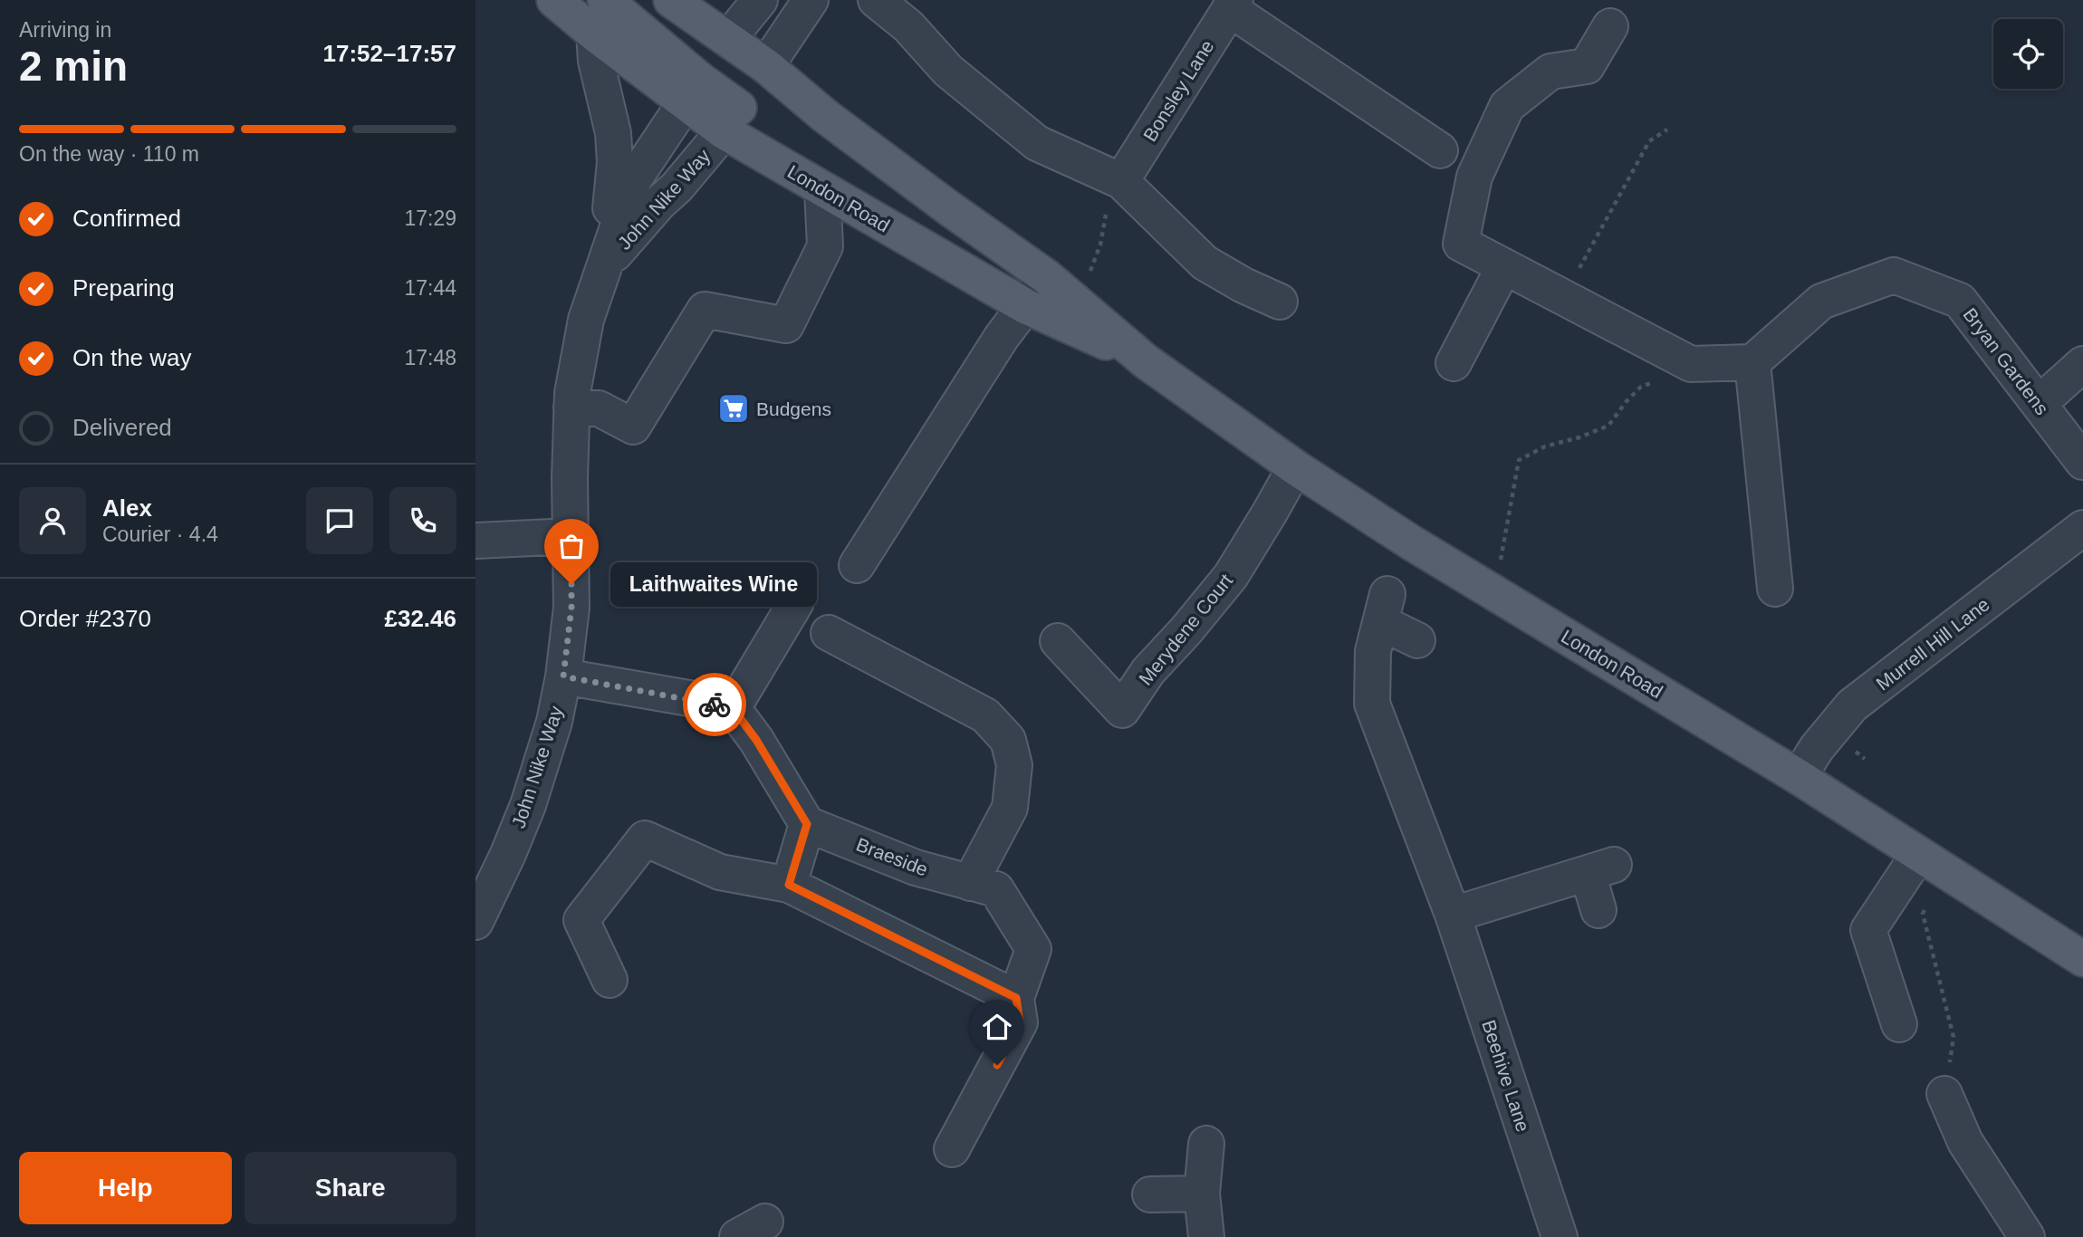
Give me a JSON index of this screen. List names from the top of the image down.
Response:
{
  "streets": {
    "main road": ["London Road"],
    "street": [
      "Bonsley Lane",
      "John Nike Way",
      "Bryan Gardens",
      "Merydene Court",
      "Murrell Hill Lane",
      "Braeside",
      "Beehive Lane"
    ]
  },
  "crossings": [
    ["London Road", "John Nike Way"],
    ["London Road", "Merydene Court"],
    ["London Road", "Murrell Hill Lane"]
  ],
  "places": {
    "supermarket": ["Budgens"],
    "other": ["Laithwaites Wine"]
  },
  "page": {
    "heading": ["2 min", "Arriving in", "17:52–17:57"],
    "panel": [
      "Alex",
      "Courier · 4.4",
      "Order #2370",
      "£32.46"
    ],
    "bar": "On the way · 110 m",
    "list": [
      ["Confirmed", "17:29"],
      ["Preparing", "17:44"],
      ["On the way", "17:48"],
      "Delivered"
    ],
    "bubble": "Laithwaites Wine",
    "buttons": ["Help", "Share"]
  }
}
